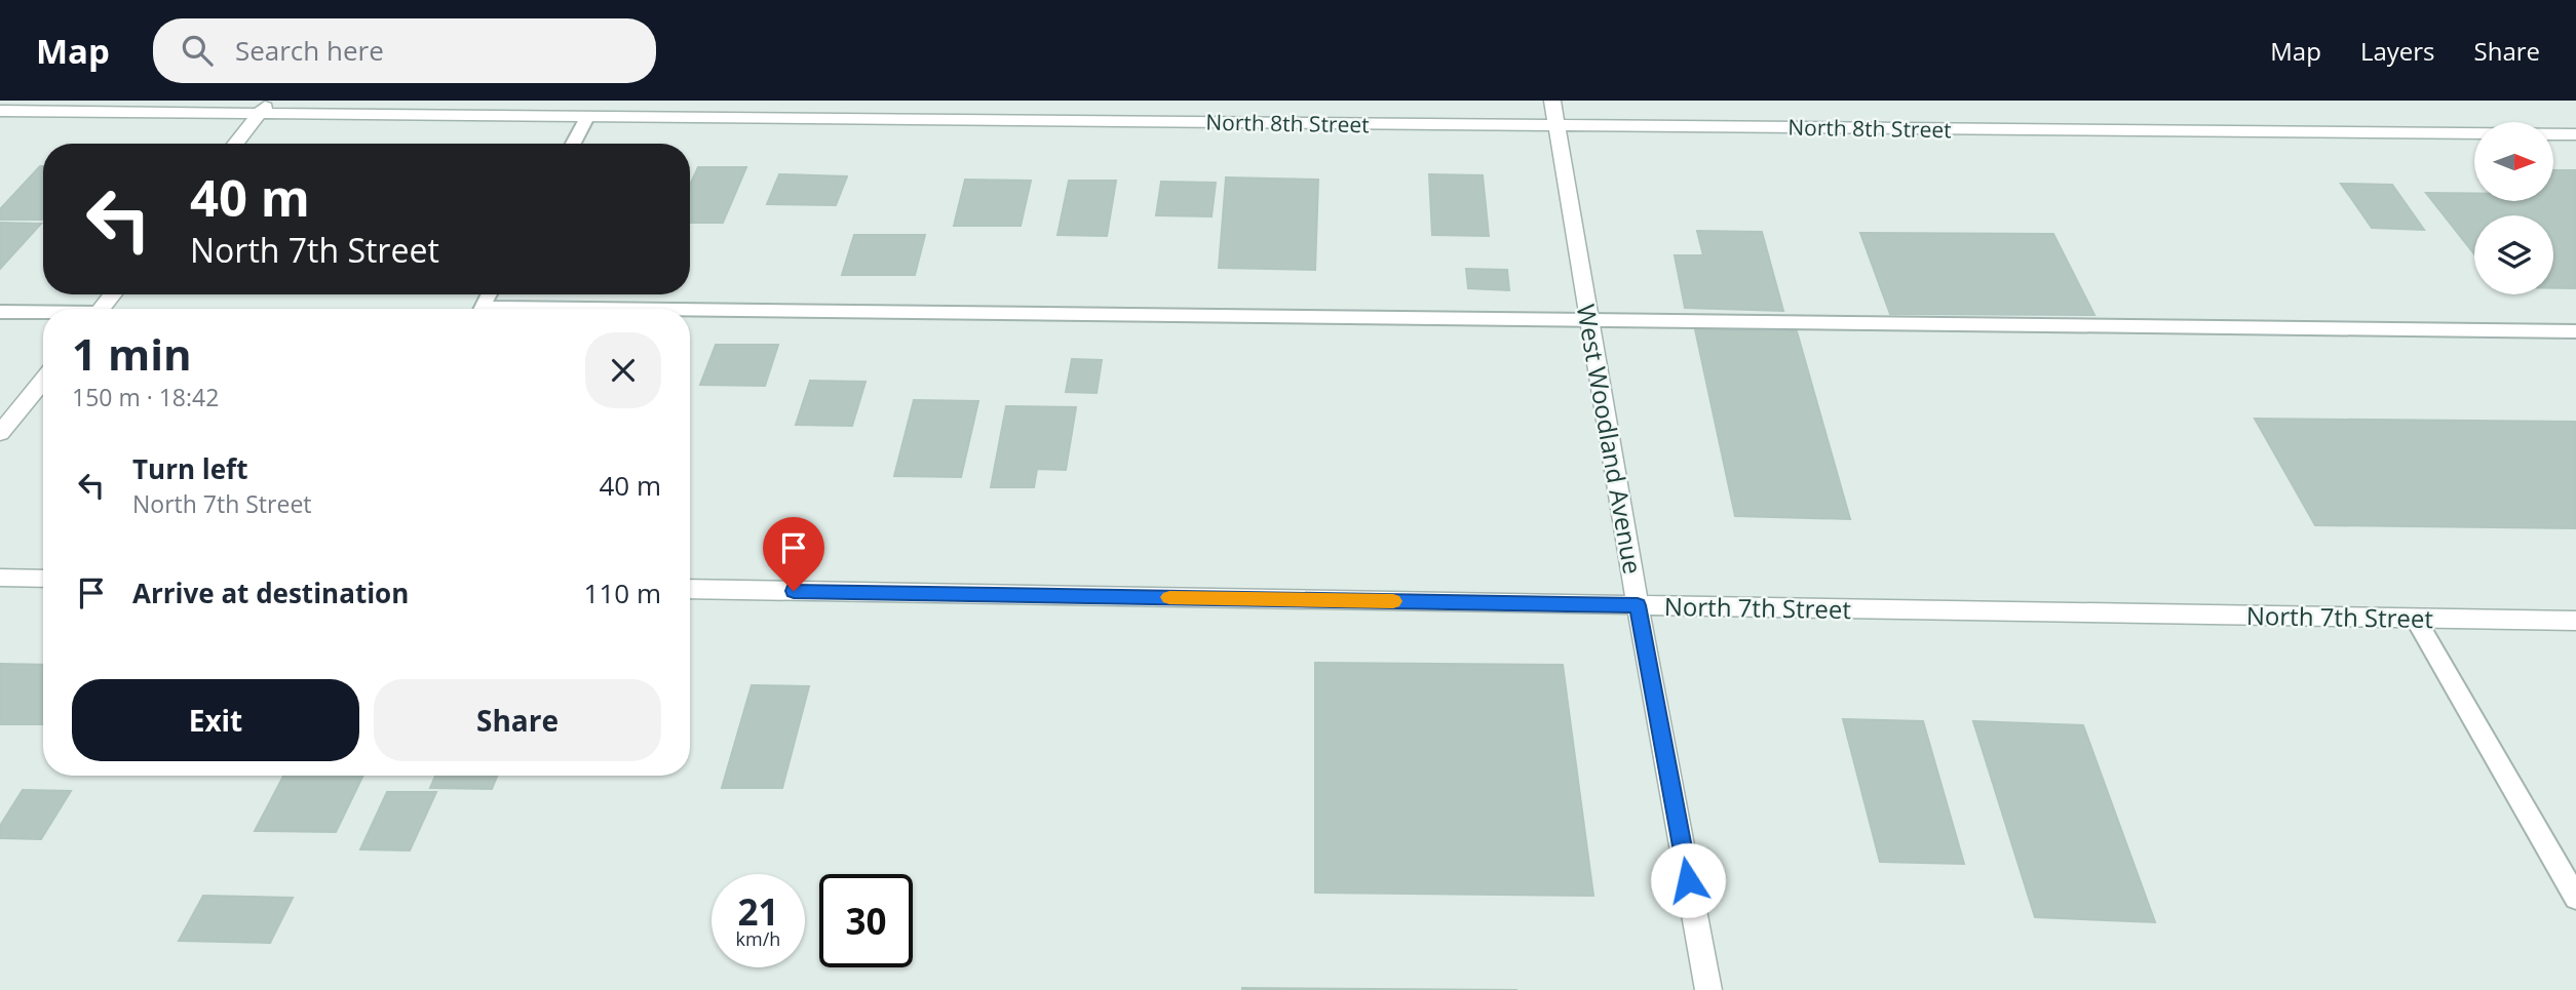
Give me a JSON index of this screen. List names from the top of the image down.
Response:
{
  "streets": {
    "street": ["North 8th Street", "West Woodland Avenue", "North 7th Street"]
  },
  "crossings": [
    ["North 8th Street", "West Woodland Avenue"],
    ["West Woodland Avenue", "North 7th Street"]
  ],
  "north": "right",
  "page": {
    "header": "Map",
    "search": "Search here",
    "nav": ["Map", "Layers", "Share"],
    "turn": ["40 m", "North 7th Street"],
    "heading": ["1 min", "150 m · 18:42"],
    "list": [
      {
        "name": "Turn left",
        "note": "North 7th Street",
        "value": "40 m"
      },
      {
        "name": "Arrive at destination",
        "value": "110 m"
      }
    ],
    "buttons": ["Exit", "Share"],
    "speed": "21 km/h",
    "limit": "30"
  }
}
